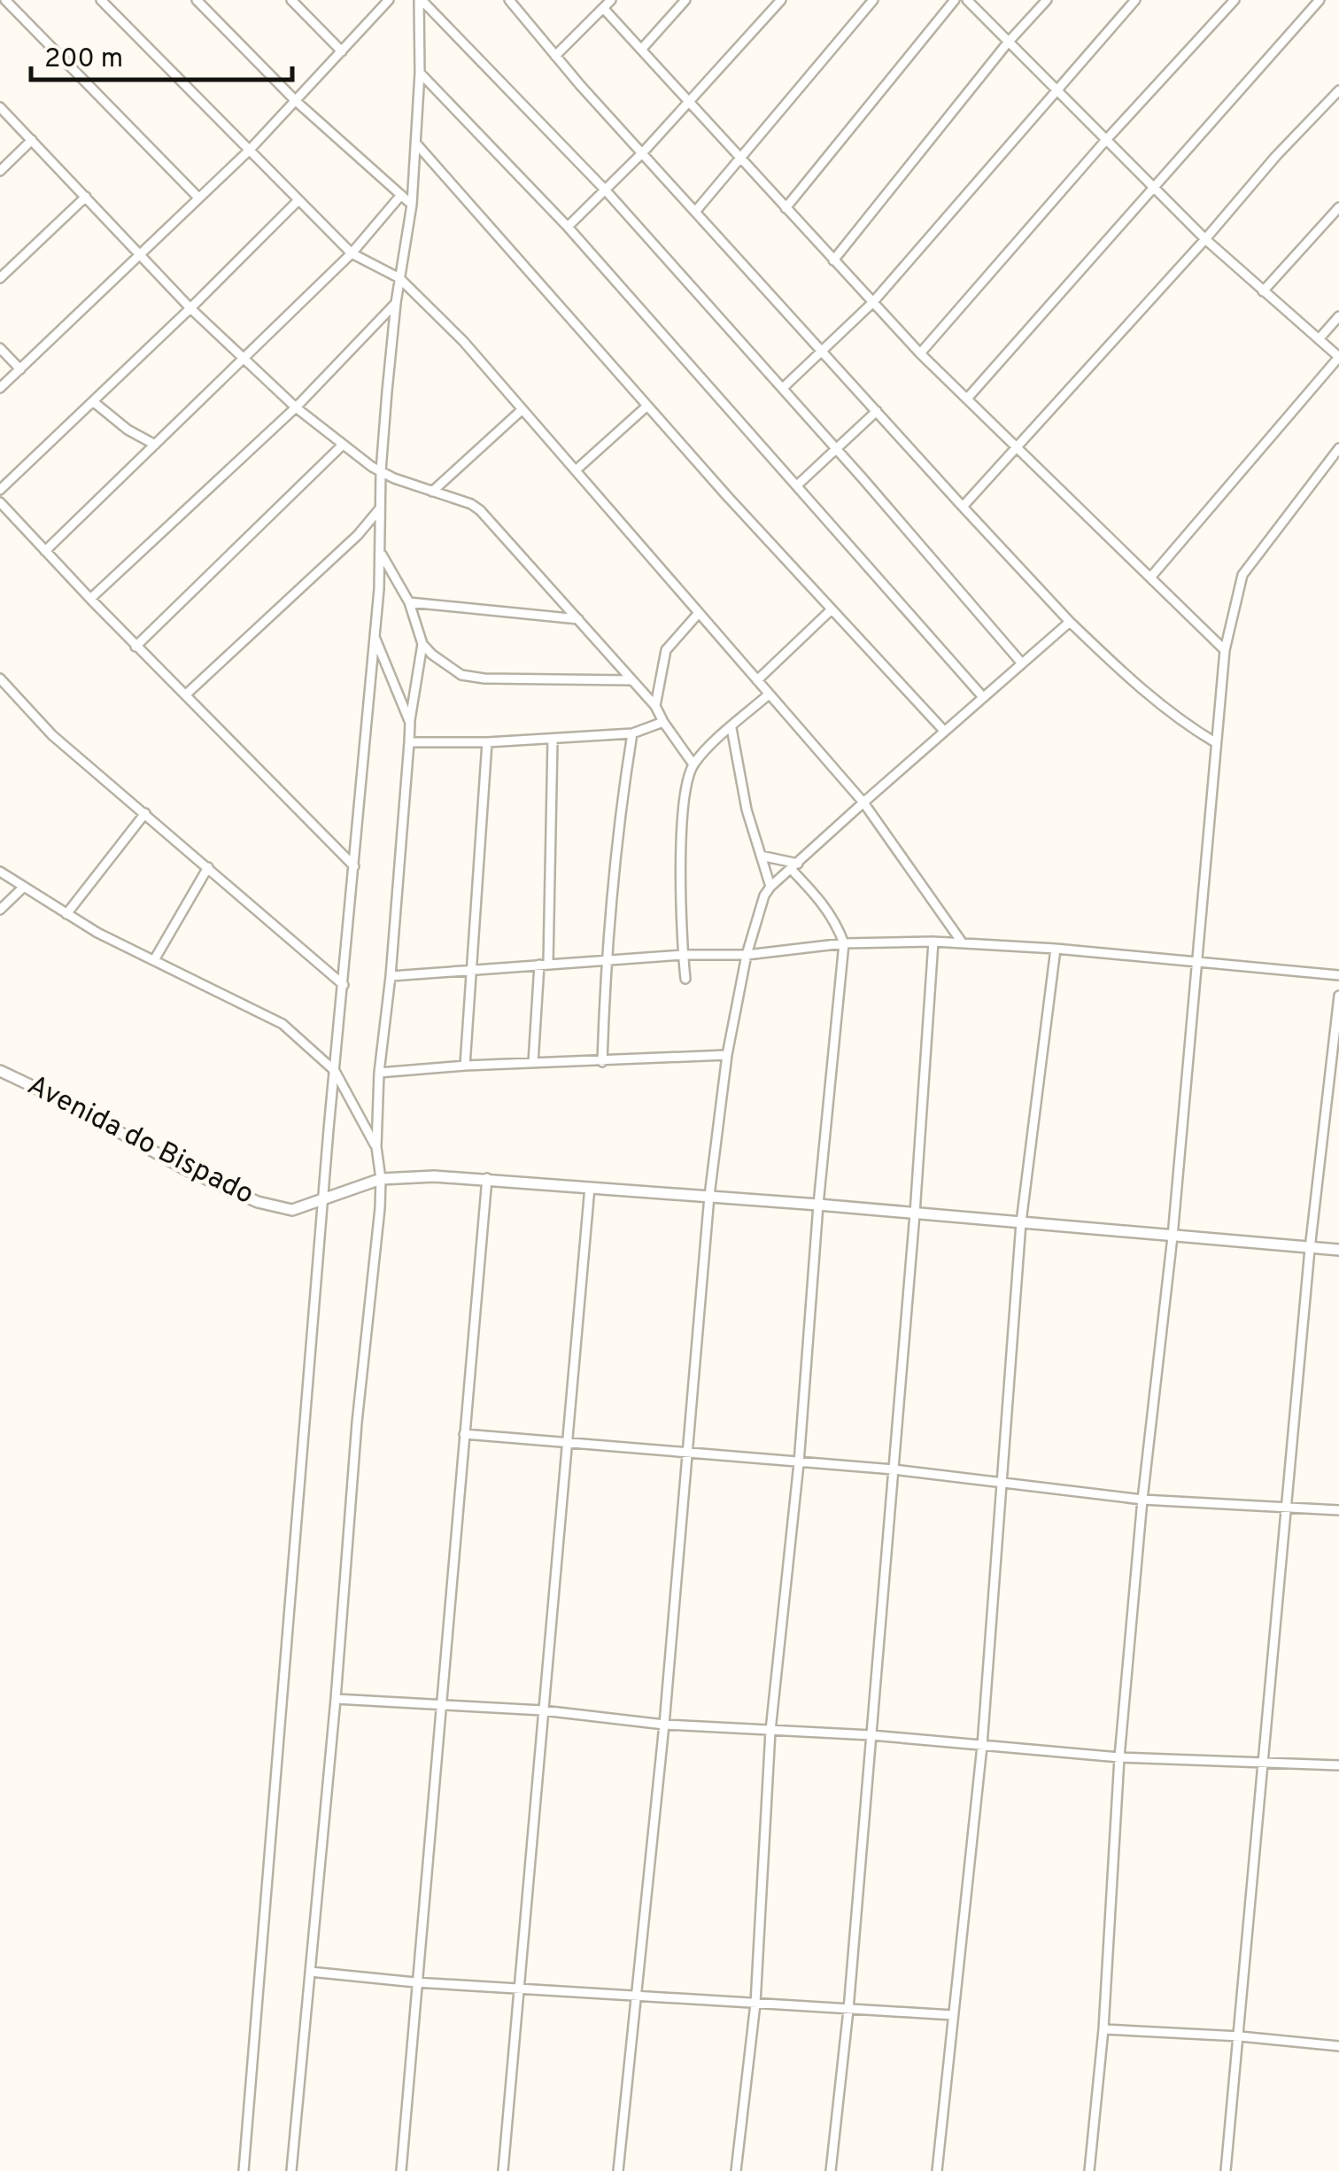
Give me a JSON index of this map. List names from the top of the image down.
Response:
{
  "streets": {
    "main road": ["Avenida do Bispado"]
  },
  "scale_bar": "200 m"
}
